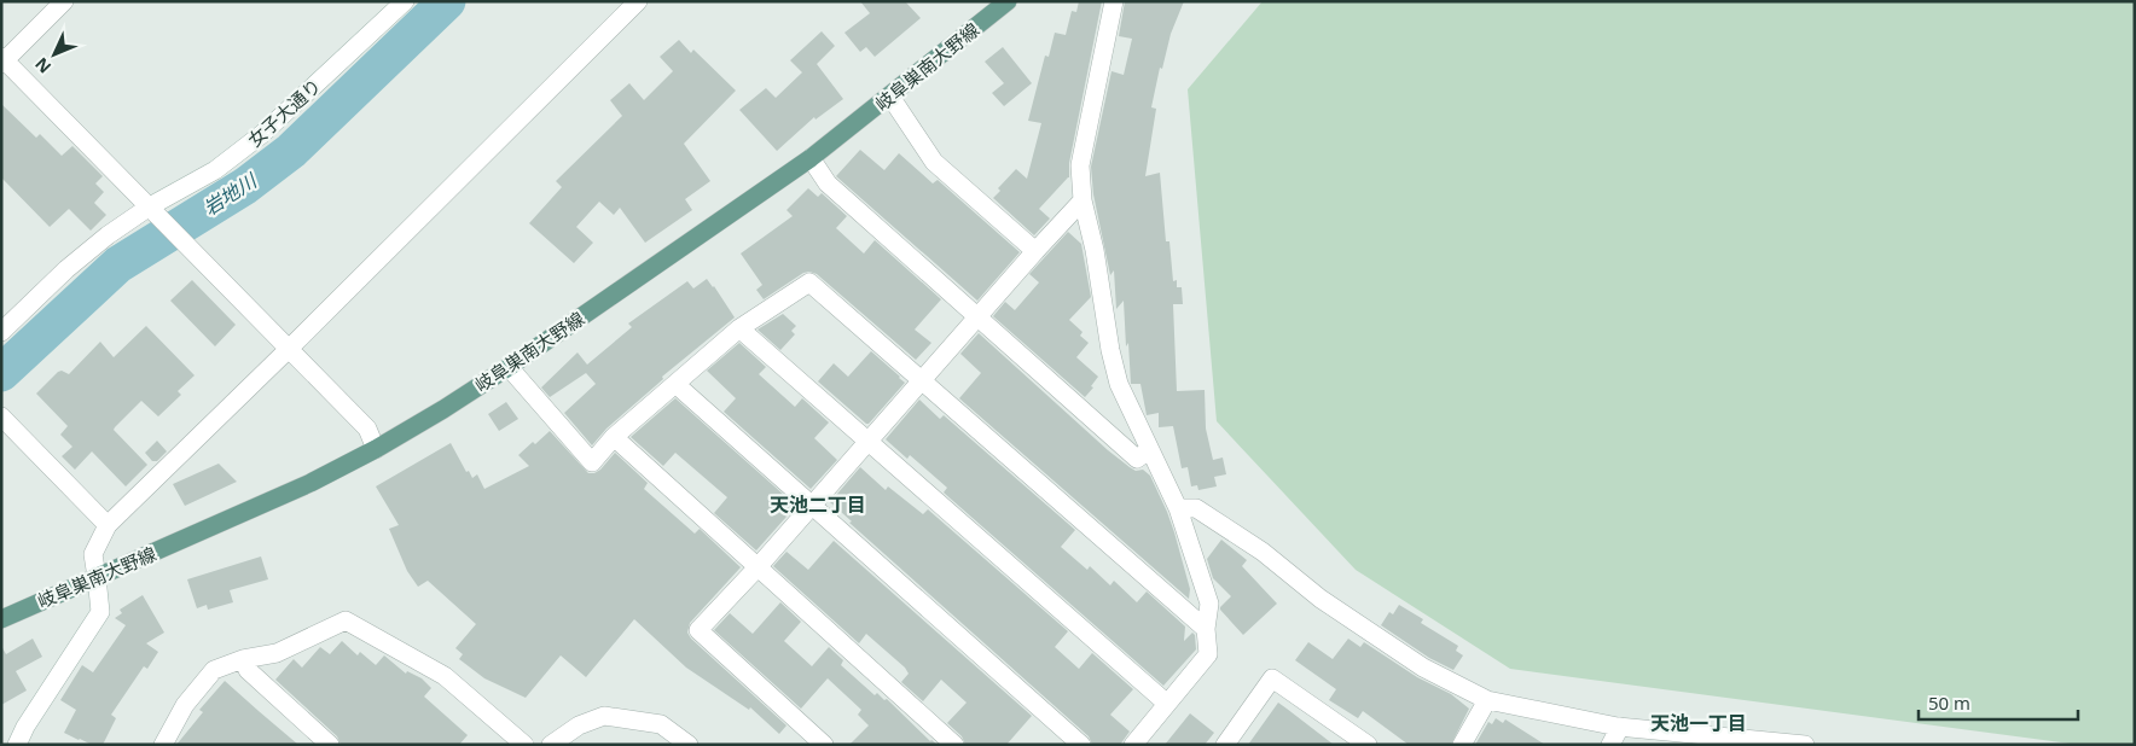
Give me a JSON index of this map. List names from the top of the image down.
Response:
{
  "streets": {
    "main road": ["岐阜巣南大野線"],
    "street": ["女子大通り"]
  },
  "districts": ["天池二丁目", "天池一丁目"],
  "water": ["岩地川"],
  "scale_bar": "50 m",
  "north": "bottom left"
}
